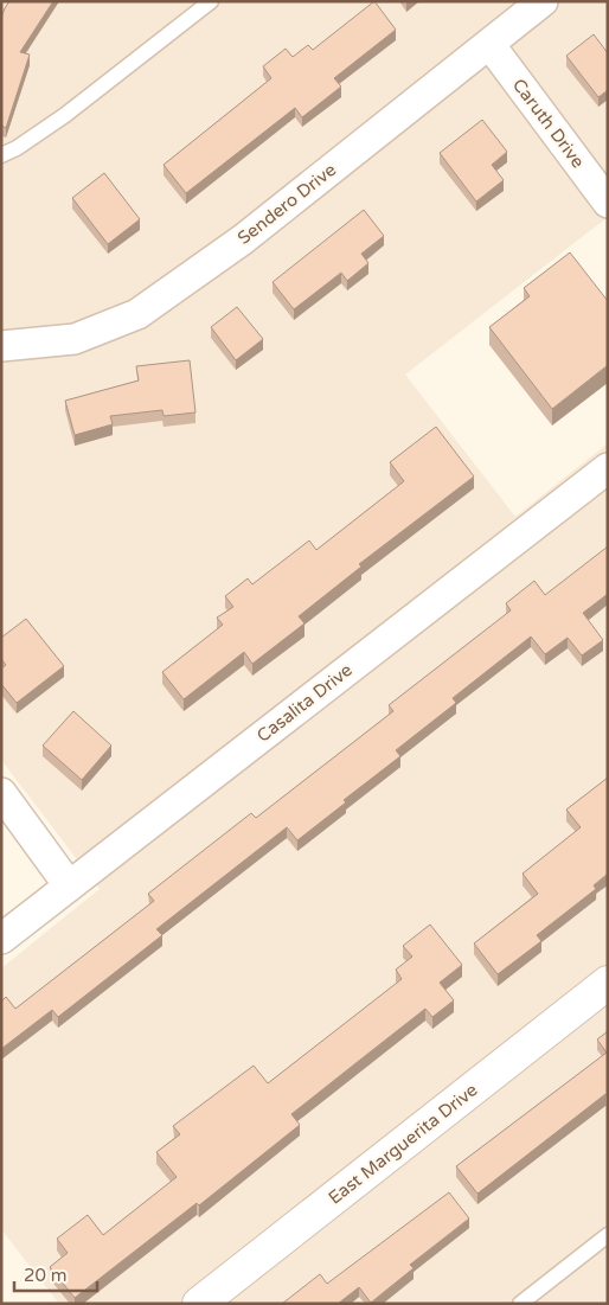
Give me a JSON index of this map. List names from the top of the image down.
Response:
{
  "streets": {
    "street": [
      "Caruth Drive",
      "Sendero Drive",
      "Casalita Drive",
      "East Marguerita Drive"
    ]
  },
  "crossings": [
    ["Caruth Drive", "Sendero Drive"]
  ],
  "scale_bar": "20 m"
}
